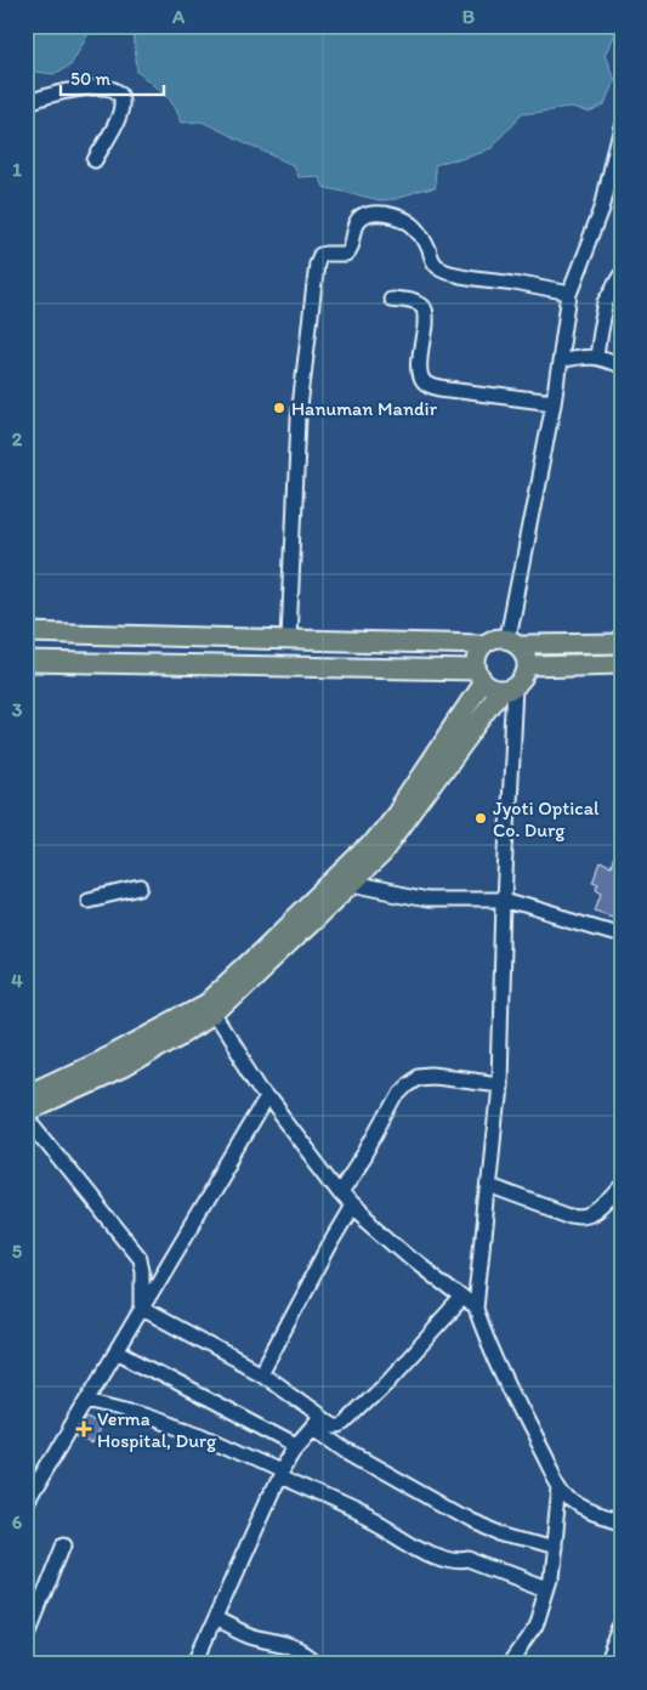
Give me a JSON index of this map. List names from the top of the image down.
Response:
{
  "places": {
    "other": ["Hanuman Mandir", "Jyoti Optical Co. Durg"],
    "health": ["Verma Hospital, Durg"]
  },
  "scale_bar": "50 m",
  "grid": {
    "columns": ["A", "B"],
    "rows": [
      "1",
      "2",
      "3",
      "4",
      "5",
      "6"
    ]
  }
}
